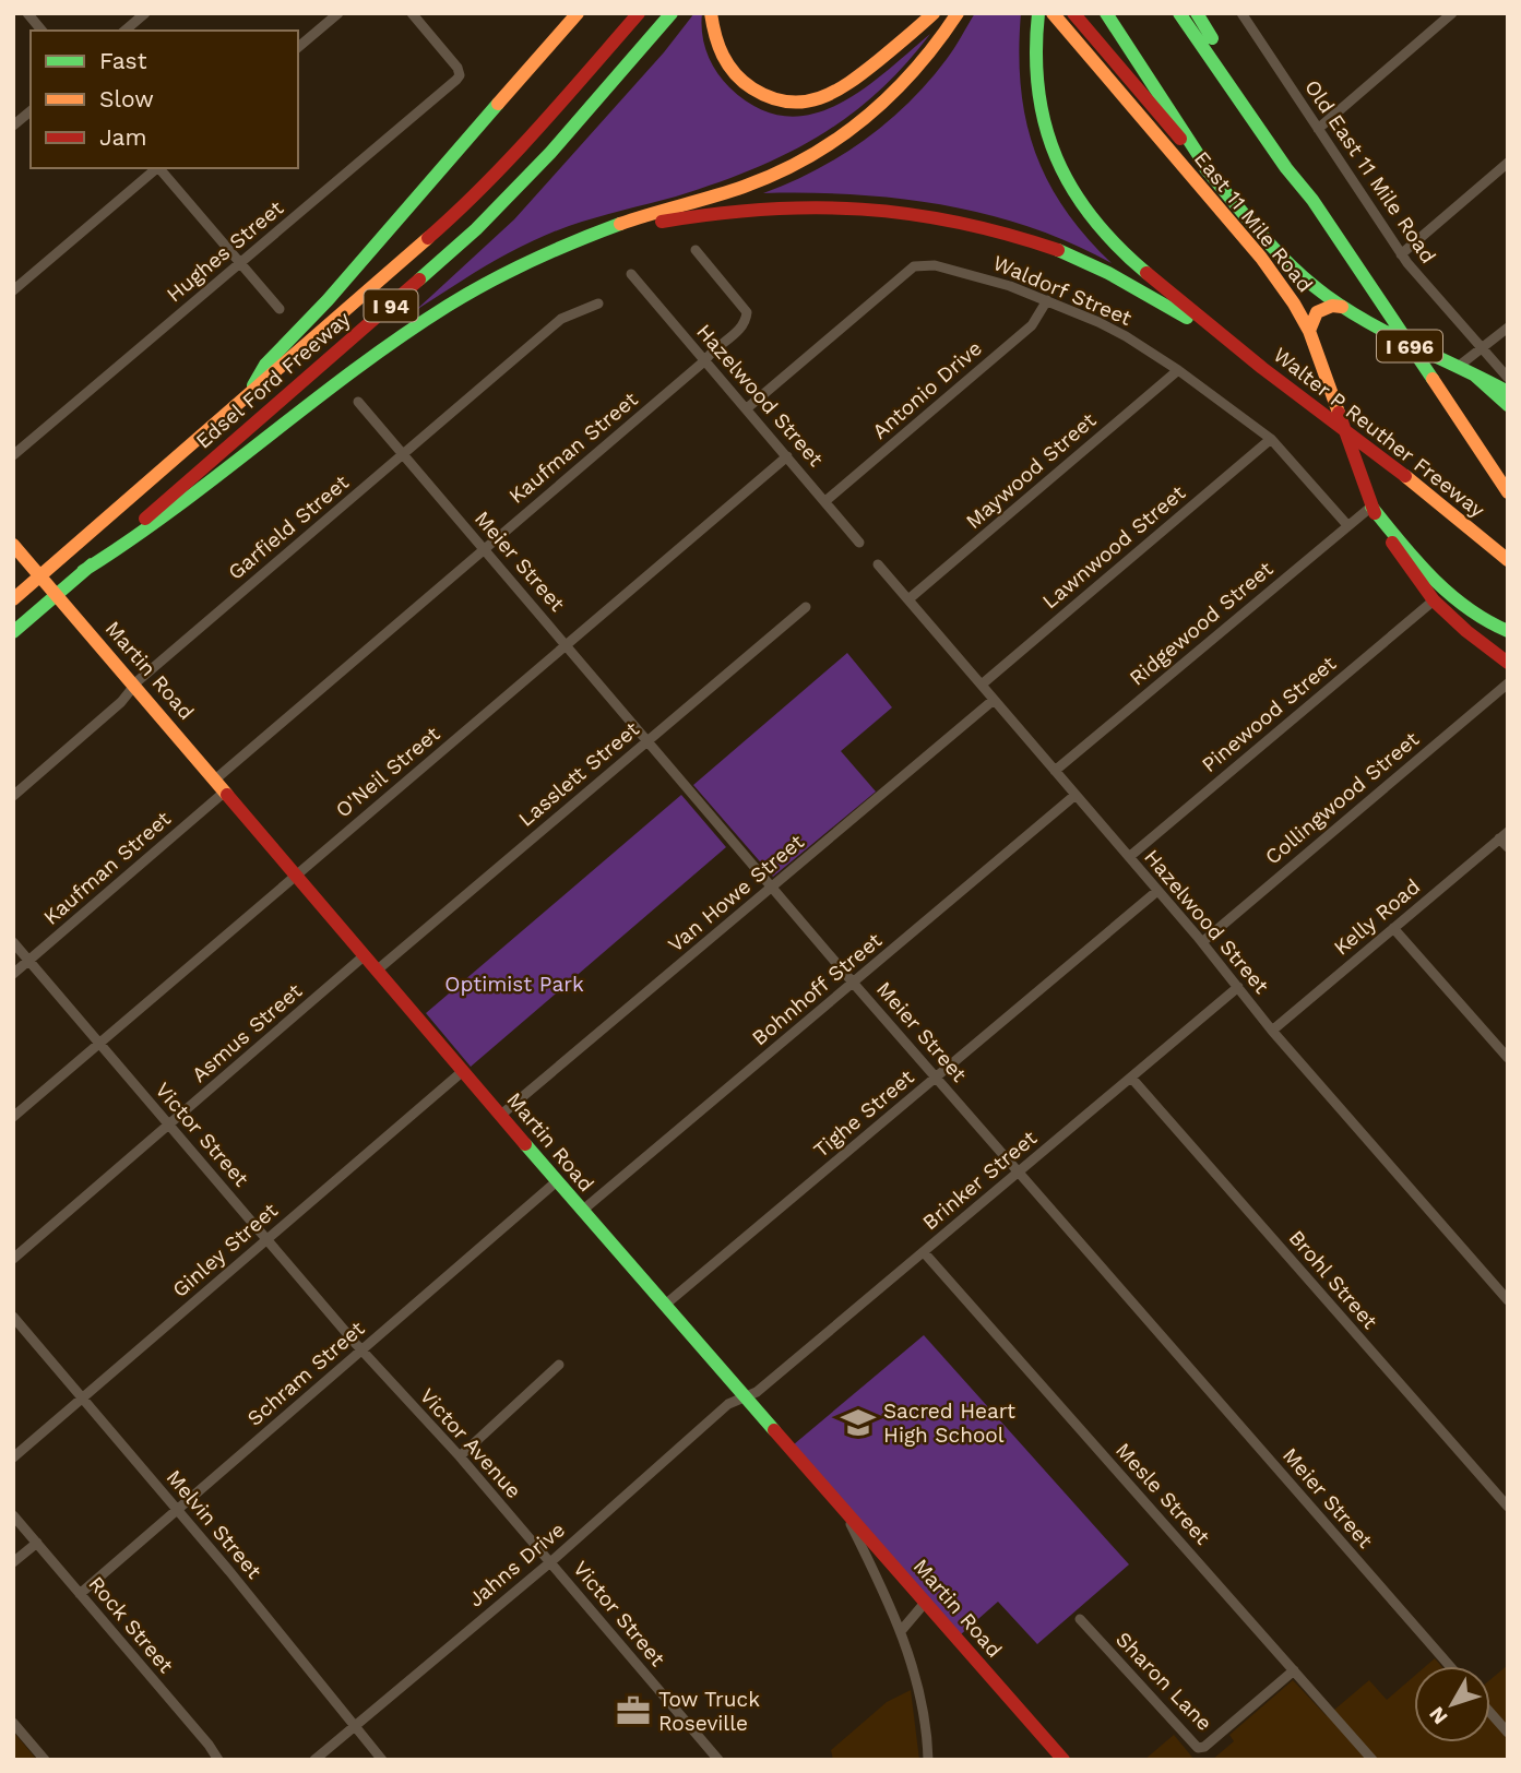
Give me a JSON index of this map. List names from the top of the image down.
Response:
{
  "streets": {
    "main road": [
      "East 11 Mile Road",
      "I 94",
      "I 696",
      "Edsel Ford Freeway",
      "Walter P Reuther Freeway",
      "Martin Road"
    ],
    "street": [
      "Old East 11 Mile Road",
      "Hughes Street",
      "Waldorf Street",
      "Antonio Drive",
      "Hazelwood Street",
      "Kaufman Street",
      "Maywood Street",
      "Garfield Street",
      "Lawnwood Street",
      "Meier Street",
      "Ridgewood Street",
      "Pinewood Street",
      "O'Neil Street",
      "Lasslett Street",
      "Collingwood Street",
      "Van Howe Street",
      "Kelly Road",
      "Bohnhoff Street",
      "Asmus Street",
      "Tighe Street",
      "Victor Street",
      "Brinker Street",
      "Ginley Street",
      "Brohl Street",
      "Schram Street",
      "Victor Avenue",
      "Mesle Street",
      "Melvin Street",
      "Jahns Drive",
      "Rock Street",
      "Sharon Lane"
    ]
  },
  "crossings": [
    ["East 11 Mile Road", "Ridgewood Street"],
    ["East 11 Mile Road", "Pinewood Street"],
    ["Waldorf Street", "Antonio Drive"],
    ["Waldorf Street", "Hazelwood Street"],
    ["Waldorf Street", "Maywood Street"],
    ["Waldorf Street", "Lawnwood Street"],
    ["Waldorf Street", "Ridgewood Street"],
    ["Antonio Drive", "Hazelwood Street"],
    ["Hazelwood Street", "Kaufman Street"],
    ["Hazelwood Street", "Maywood Street"],
    ["Hazelwood Street", "Lawnwood Street"],
    ["Hazelwood Street", "Ridgewood Street"],
    ["Hazelwood Street", "Pinewood Street"],
    ["Hazelwood Street", "O'Neil Street"],
    ["Hazelwood Street", "Collingwood Street"],
    ["Hazelwood Street", "Van Howe Street"],
    ["Hazelwood Street", "Kelly Road"],
    ["Hazelwood Street", "Bohnhoff Street"],
    ["Hazelwood Street", "Tighe Street"],
    ["Hazelwood Street", "Brinker Street"],
    ["Kaufman Street", "Meier Street"],
    ["Kaufman Street", "Martin Road"],
    ["Kaufman Street", "Victor Street"],
    ["Garfield Street", "Meier Street"],
    ["Garfield Street", "Martin Road"],
    ["Meier Street", "O'Neil Street"],
    ["Meier Street", "Lasslett Street"],
    ["Meier Street", "Van Howe Street"],
    ["Meier Street", "Bohnhoff Street"],
    ["Meier Street", "Tighe Street"],
    ["Meier Street", "Brinker Street"],
    ["Martin Road", "O'Neil Street"],
    ["Martin Road", "Lasslett Street"],
    ["Martin Road", "Van Howe Street"],
    ["Martin Road", "Bohnhoff Street"],
    ["Martin Road", "Asmus Street"],
    ["Martin Road", "Tighe Street"],
    ["Martin Road", "Brinker Street"],
    ["Martin Road", "Ginley Street"],
    ["Martin Road", "Schram Street"],
    ["Martin Road", "Jahns Drive"],
    ["O'Neil Street", "Victor Street"],
    ["Asmus Street", "Victor Street"],
    ["Victor Street", "Ginley Street"],
    ["Victor Street", "Schram Street"],
    ["Victor Street", "Victor Avenue"],
    ["Victor Street", "Jahns Drive"],
    ["Brinker Street", "Brohl Street"],
    ["Brinker Street", "Mesle Street"],
    ["Brinker Street", "Jahns Drive"],
    ["Ginley Street", "Melvin Street"],
    ["Schram Street", "Victor Avenue"],
    ["Schram Street", "Melvin Street"],
    ["Schram Street", "Rock Street"],
    ["Victor Avenue", "Jahns Drive"],
    ["Mesle Street", "Sharon Lane"],
    ["Melvin Street", "Jahns Drive"]
  ],
  "parks": ["Optimist Park"],
  "places": {
    "school or university": ["Sacred Heart High School"],
    "office": ["Tow Truck Roseville"]
  },
  "legend": ["Fast", "Slow", "Jam"],
  "north": "bottom left"
}
